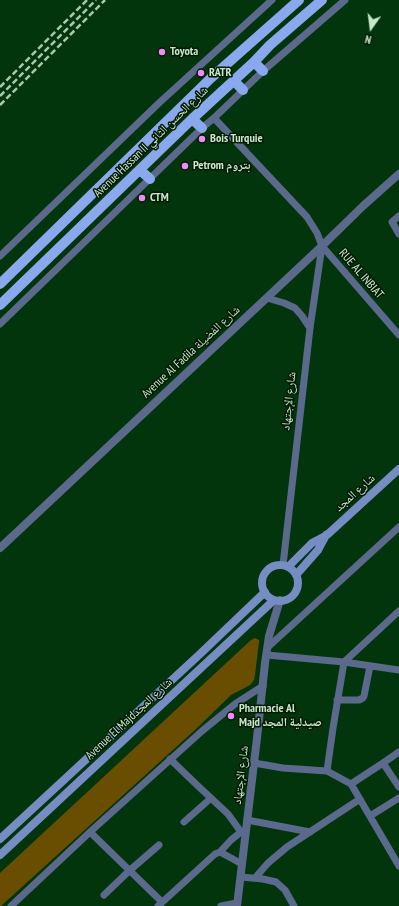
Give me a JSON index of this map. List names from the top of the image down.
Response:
{
  "streets": {
    "main road": ["Avenue Hassan II شارع الحسن الثاني", "شارع المجد", "Avenue El Majdشارع المجد"],
    "street": ["RUE AL INBIAT", "Avenue Al Fadila شارع الفضيلة", "شارع الإجتهاد"]
  },
  "crossings": [
    ["RUE AL INBIAT", "Avenue Al Fadila شارع الفضيلة"],
    ["RUE AL INBIAT", "شارع الإجتهاد"],
    ["Avenue Al Fadila شارع الفضيلة", "شارع الإجتهاد"],
    ["شارع الإجتهاد", "شارع المجد"],
    ["شارع الإجتهاد", "Avenue El Majdشارع المجد"],
    ["شارع المجد", "Avenue El Majdشارع المجد"]
  ],
  "places": [
    "Toyota",
    "RATR",
    "Bois Turquie",
    "Petrom بتروم",
    "CTM",
    "Pharmacie Al Majd صيدلية المجد"
  ],
  "north": "bottom"
}
